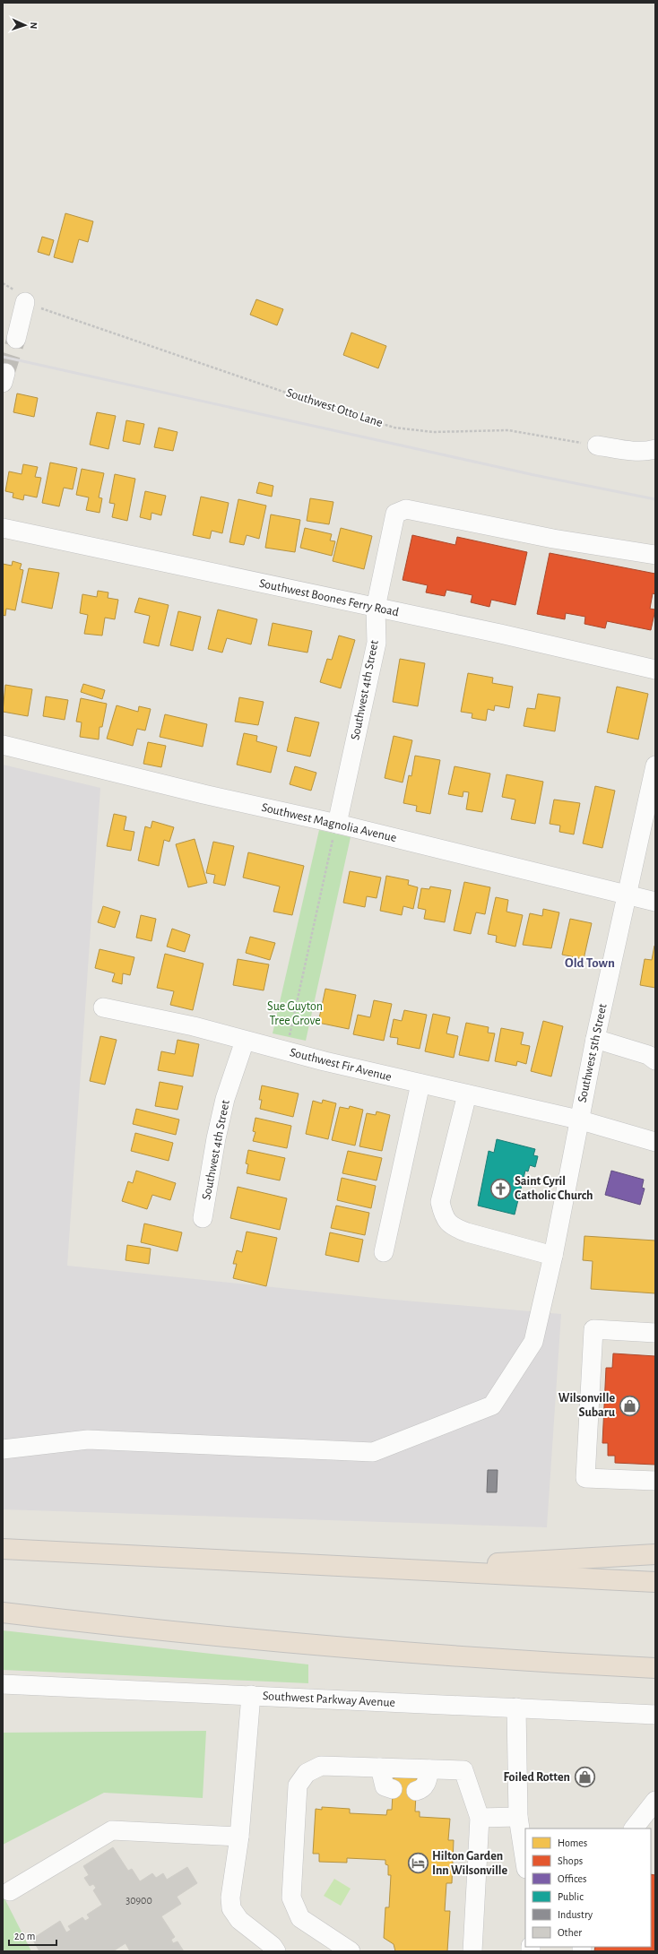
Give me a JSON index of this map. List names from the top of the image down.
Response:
{
  "streets": {
    "street": [
      "Southwest Boones Ferry Road",
      "Southwest 4th Street",
      "Southwest Magnolia Avenue",
      "Southwest 5th Street",
      "Southwest Fir Avenue",
      "Southwest Parkway Avenue"
    ],
    "path": ["Southwest Otto Lane"]
  },
  "crossings": [
    ["Southwest Boones Ferry Road", "Southwest 4th Street"],
    ["Southwest 4th Street", "Southwest Magnolia Avenue"],
    ["Southwest 4th Street", "Southwest Fir Avenue"],
    ["Southwest Magnolia Avenue", "Southwest 5th Street"],
    ["Southwest 5th Street", "Southwest Fir Avenue"]
  ],
  "districts": ["Old Town"],
  "parks": ["Sue Guyton Tree Grove"],
  "places": {
    "church": ["Saint Cyril Catholic Church"],
    "shop": ["Wilsonville Subaru", "Foiled Rotten"],
    "hotel": ["Hilton Garden Inn Wilsonville"]
  },
  "house_numbers": ["30900"],
  "legend": [
    "Homes",
    "Shops",
    "Offices",
    "Public",
    "Industry",
    "Other"
  ],
  "scale_bar": "20 m",
  "north": "right"
}
